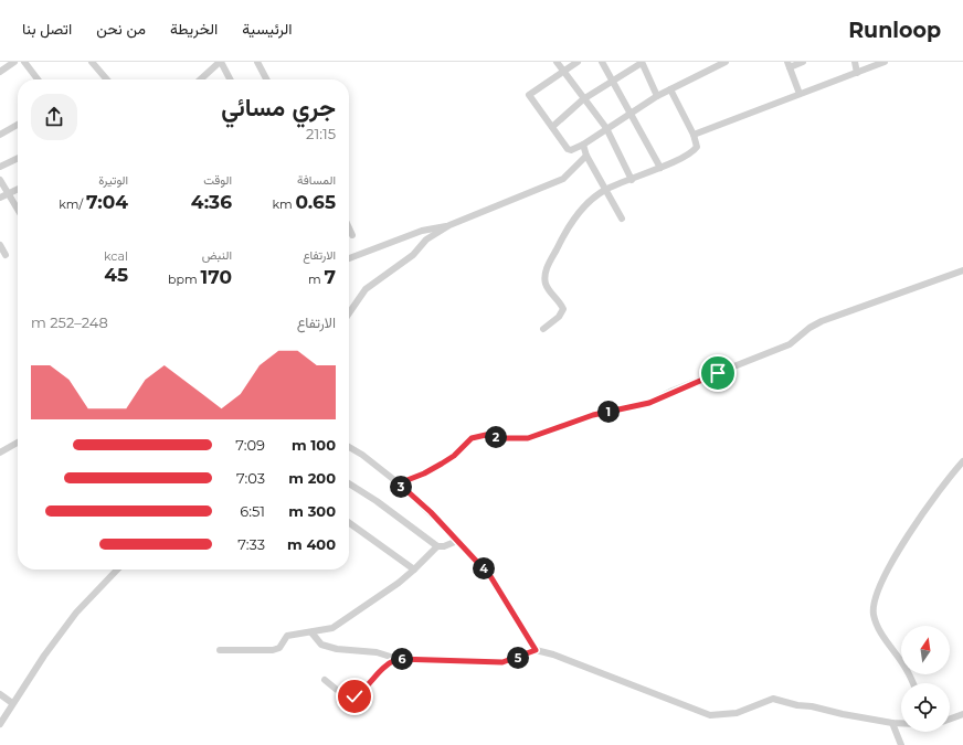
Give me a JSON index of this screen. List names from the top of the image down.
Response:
{
  "north": "top",
  "page": {
    "header": "Runloop",
    "nav": [
      "الرئيسية",
      "الخريطة",
      "من نحن",
      "اتصل بنا"
    ],
    "heading": ["جري مسائي", "21:15"],
    "stats": [
      ["المسافة", "0.65 km"],
      ["الوقت", "4:36"],
      ["الوتيرة", "7:04 /km"],
      ["الارتفاع", "7 m"],
      ["النبض", "170 bpm"],
      ["kcal", "45"]
    ],
    "chart": ["الارتفاع", "248–252 m"],
    "pins": [
      "1",
      "2",
      "3",
      "4",
      "5",
      "6"
    ],
    "list": [
      {
        "name": "100 m",
        "note": "7:09"
      },
      {
        "name": "200 m",
        "note": "7:03"
      },
      {
        "name": "300 m",
        "note": "6:51"
      },
      {
        "name": "400 m",
        "note": "7:33"
      }
    ]
  }
}
